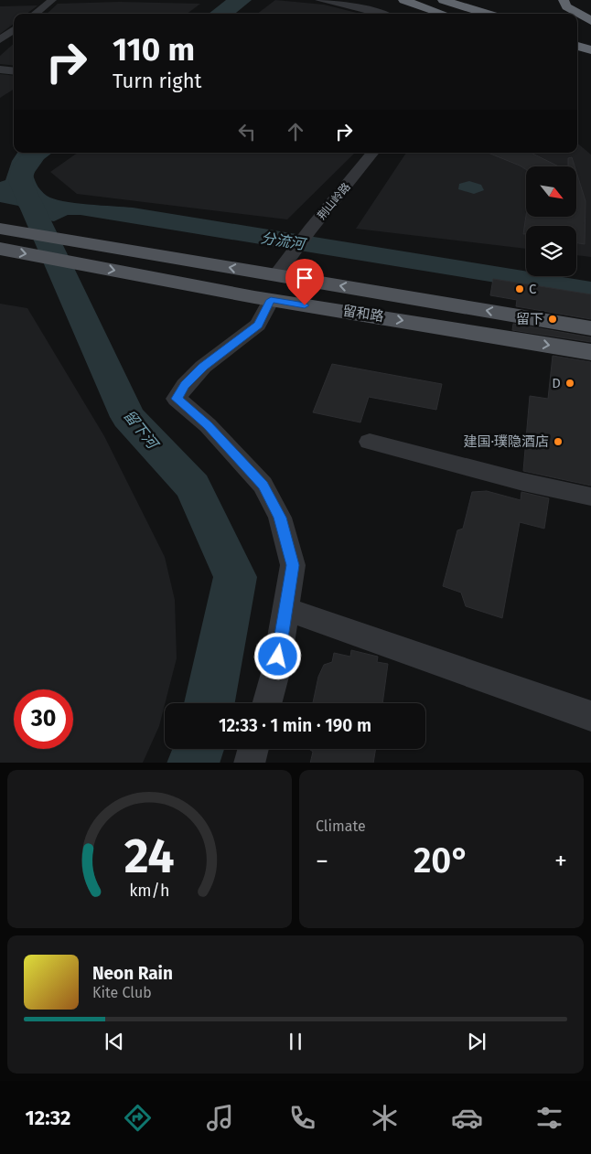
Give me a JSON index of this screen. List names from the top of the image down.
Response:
{
  "streets": {
    "main road": ["留和路"],
    "street": ["荆山岭路"]
  },
  "crossings": [
    ["荆山岭路", "留和路"]
  ],
  "water": ["分流河", "留下河"],
  "places": [
    "C",
    "留下",
    "D",
    "建国·璞隐酒店"
  ],
  "north": "bottom right",
  "page": {
    "turn": ["110 m", "Turn right"],
    "limit": "30",
    "trip": "12:33 · 1 min · 190 m",
    "tile": "Climate",
    "heat": ["−", "20°", "+"],
    "song": ["Neon Rain", "Kite Club"],
    "tabs": "12:32",
    "gauge": ["24", "km/h"]
  }
}
